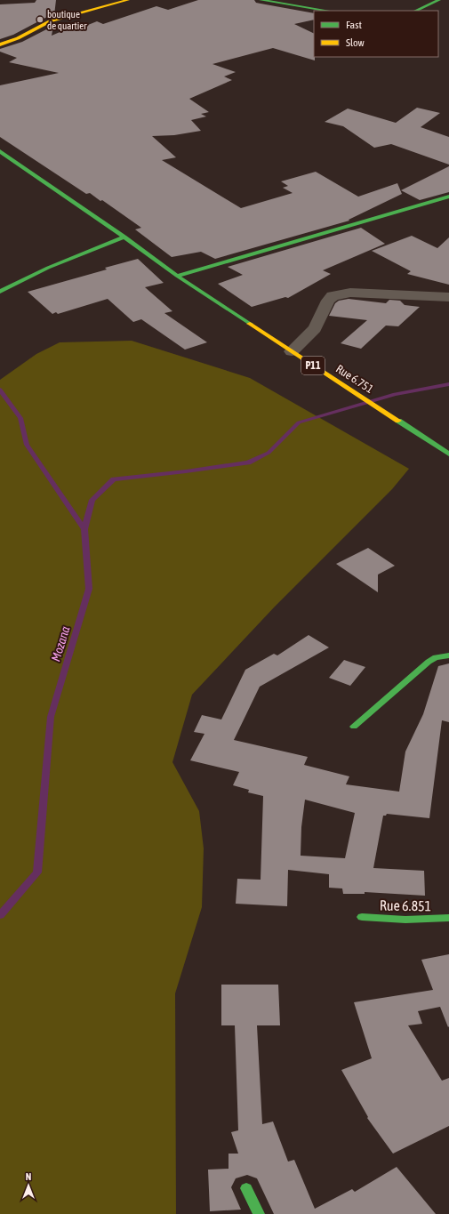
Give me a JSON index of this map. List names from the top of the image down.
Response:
{
  "streets": {
    "street": ["P11", "Rue 6.751", "Rue 6.851"]
  },
  "crossings": [
    ["P11", "Rue 6.751"]
  ],
  "water": ["Mozana"],
  "places": ["boutique de quartier"],
  "legend": ["Fast", "Slow"],
  "north": "top"
}
